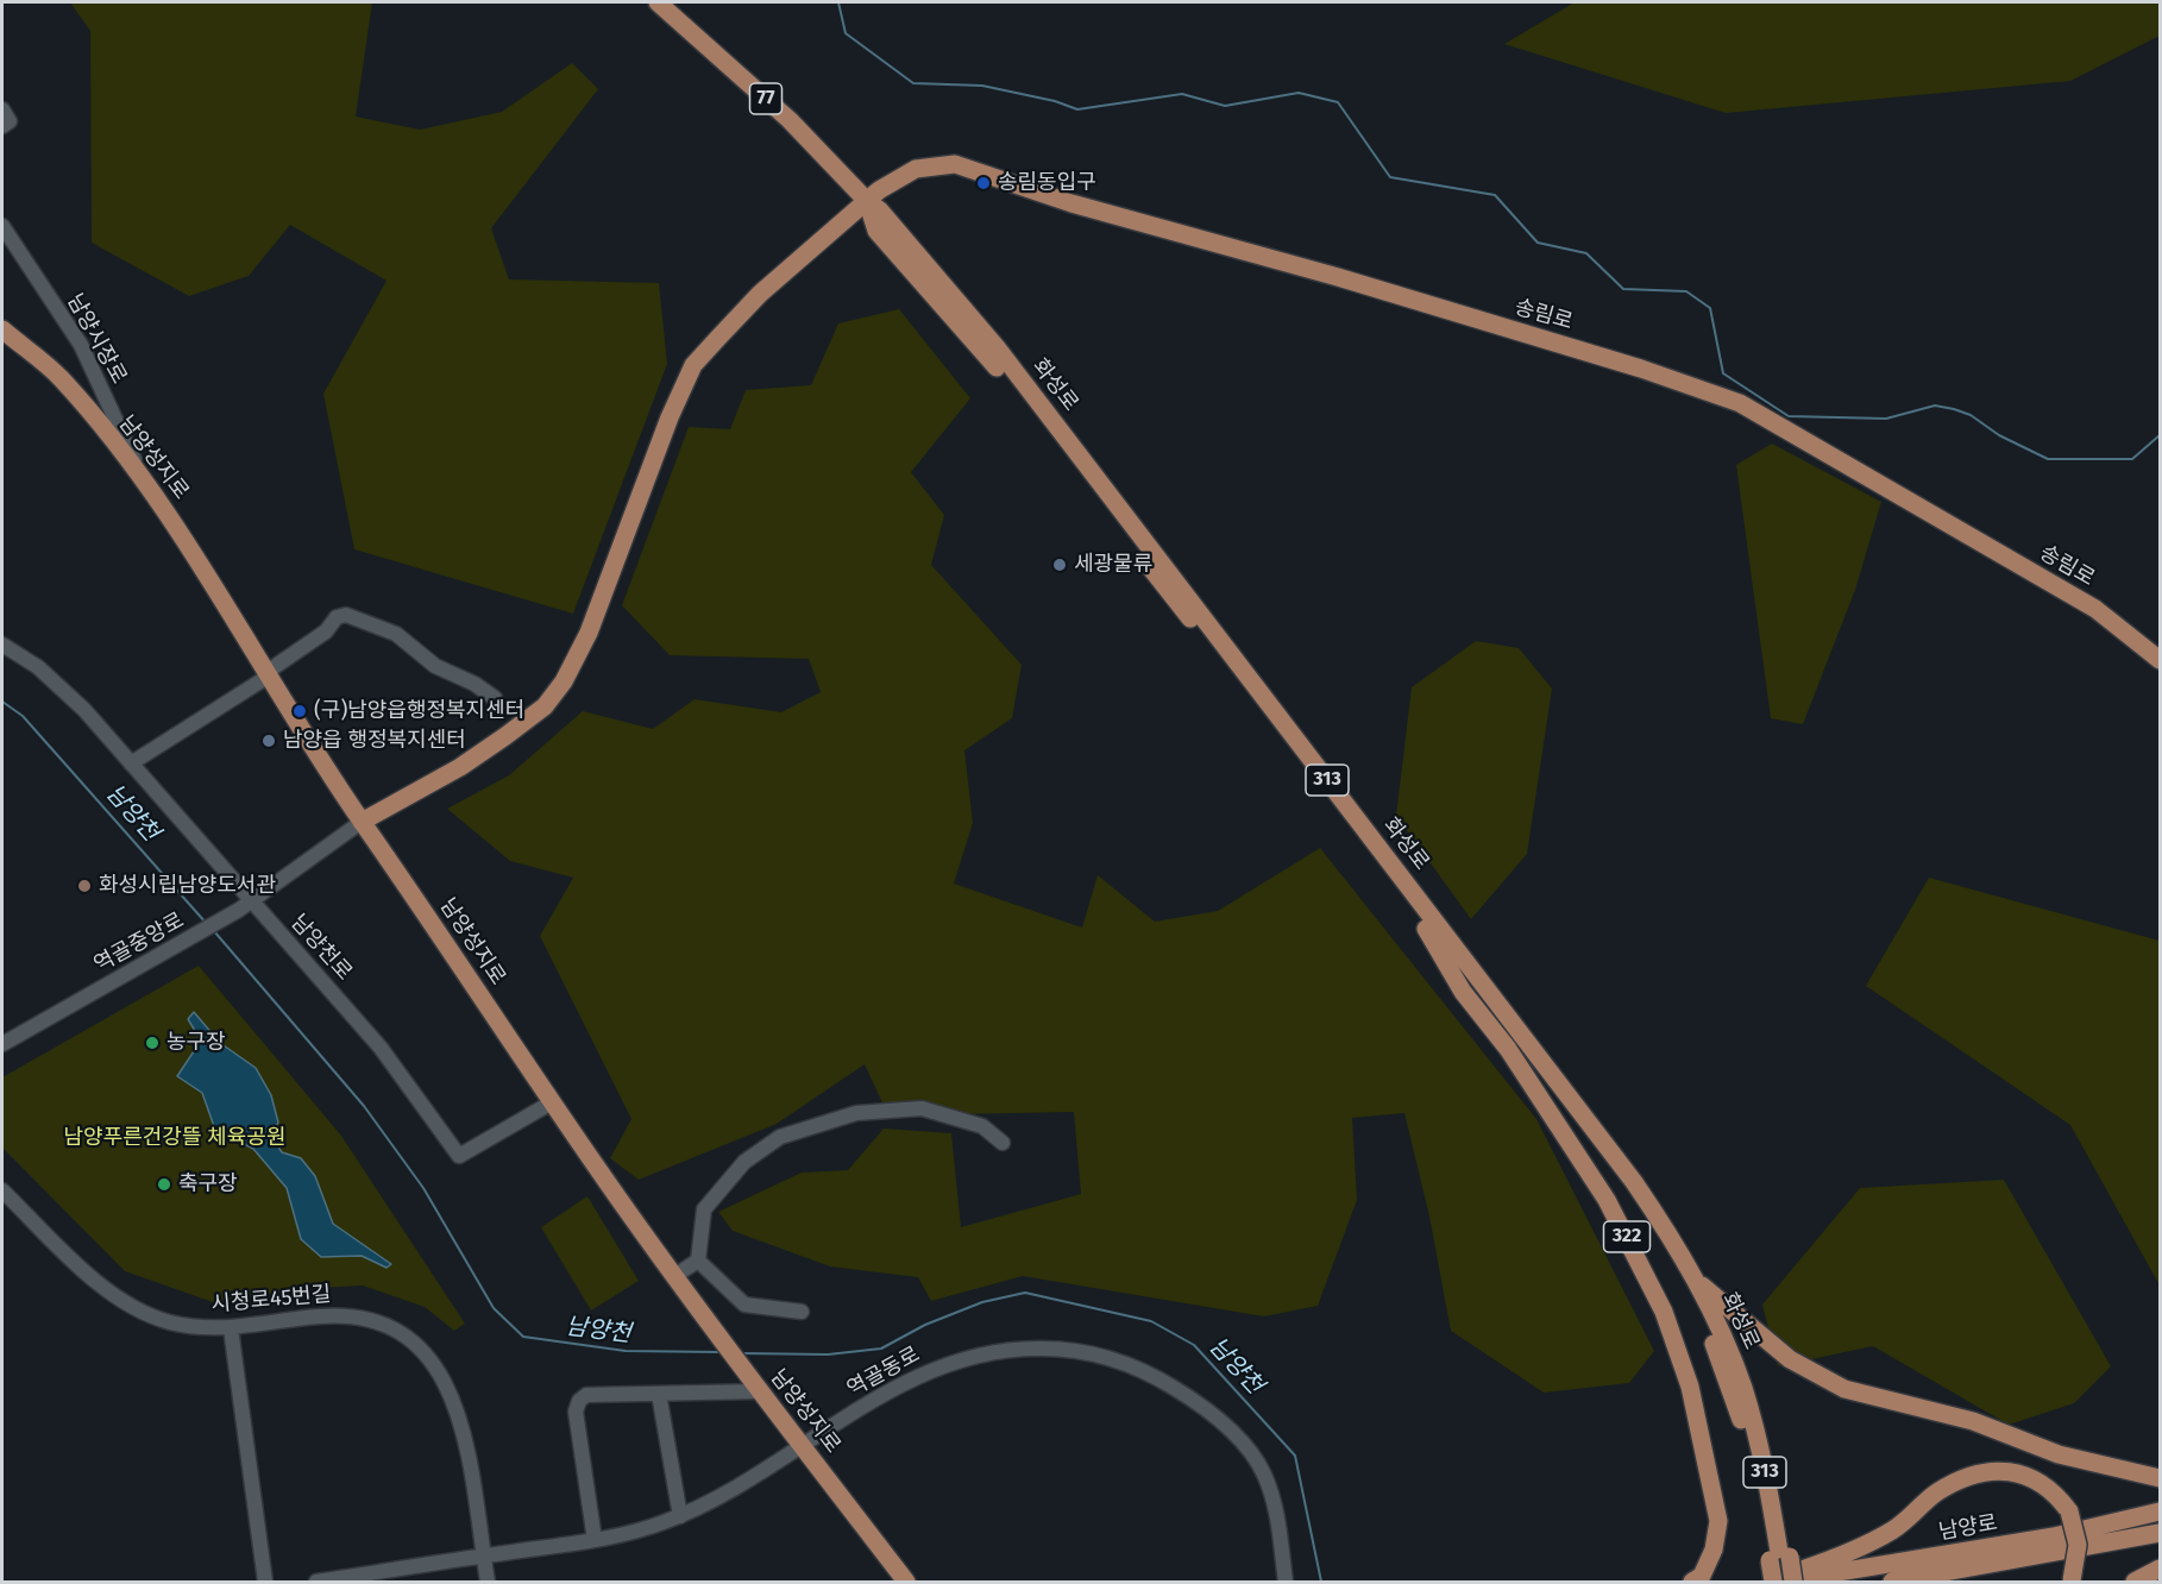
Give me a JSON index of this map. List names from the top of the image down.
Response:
{
  "streets": {
    "main road": [
      "77",
      "송림로",
      "화성로",
      "남양성지로",
      "313",
      "322",
      "남양로"
    ],
    "street": [
      "남양시장로",
      "역골중앙로",
      "남양천로",
      "시청로45번길",
      "역골동로"
    ]
  },
  "crossings": [
    ["송림로", "화성로"],
    ["송림로", "남양성지로"],
    ["송림로", "역골중앙로"],
    ["남양시장로", "남양성지로"],
    ["화성로", "322"],
    ["화성로", "남양로"],
    ["남양성지로", "역골중앙로"],
    ["남양성지로", "남양천로"],
    ["남양성지로", "역골동로"],
    ["역골중앙로", "남양천로"],
    ["시청로45번길", "역골동로"]
  ],
  "water": ["남양천"],
  "parks": ["남양푸른건강뜰 체육공원"],
  "places": [
    "송림동입구",
    "세광물류",
    "(구)남양읍행정복지센터",
    "남양읍 행정복지센터",
    "화성시립남양도서관",
    "농구장",
    "축구장"
  ]
}
